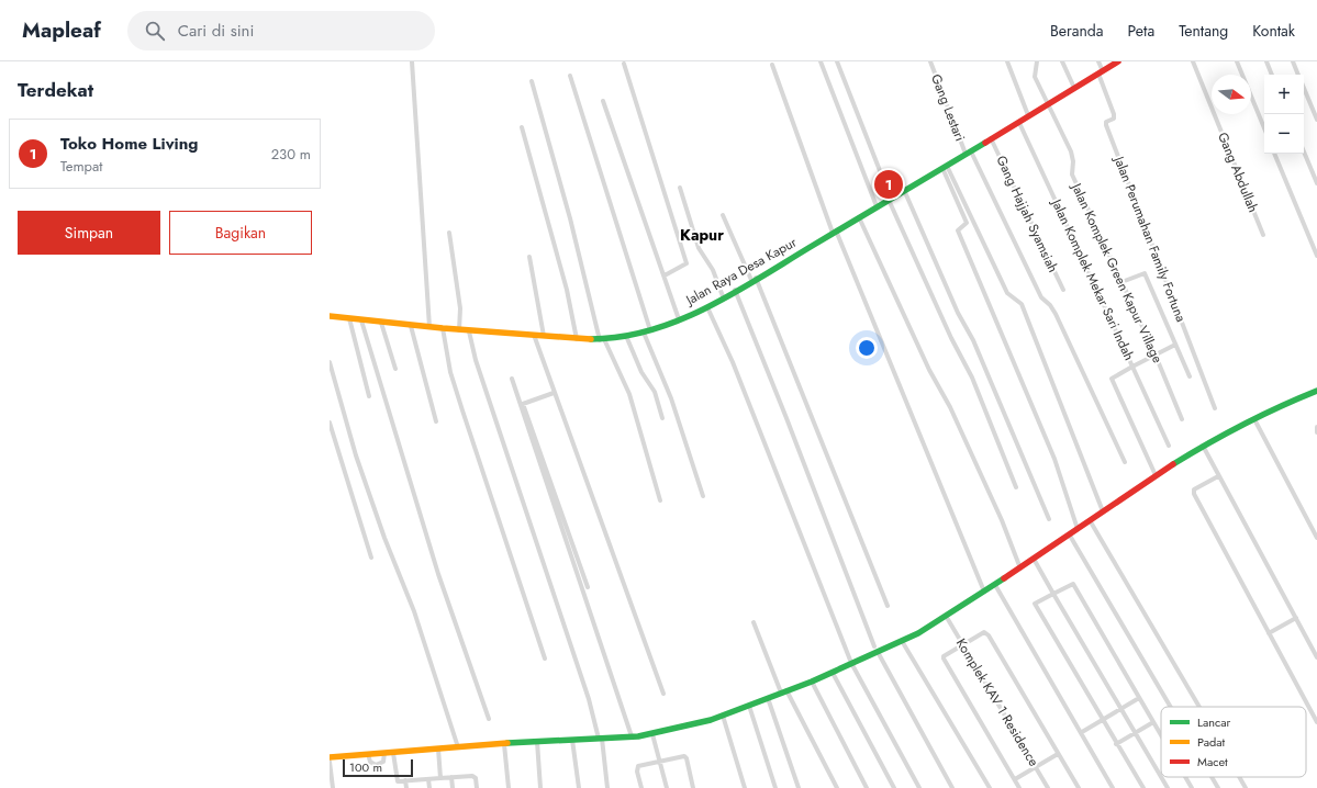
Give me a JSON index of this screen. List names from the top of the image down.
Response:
{
  "streets": {
    "street": [
      "Gang Lestari",
      "Gang Abdullah",
      "Gang Hajjah Syamsiah",
      "Jalan Perumahan Family Fortuna",
      "Jalan Raya Desa Kapur",
      "Jalan Komplek Green Kapur Village",
      "Jalan Komplek Mekar Sari Indah",
      "Komplek KAV 1 Residence"
    ]
  },
  "crossings": [
    ["Gang Lestari", "Jalan Raya Desa Kapur"],
    ["Gang Hajjah Syamsiah", "Jalan Raya Desa Kapur"],
    ["Jalan Perumahan Family Fortuna", "Jalan Raya Desa Kapur"],
    ["Jalan Raya Desa Kapur", "Jalan Komplek Green Kapur Village"],
    ["Jalan Raya Desa Kapur", "Jalan Komplek Mekar Sari Indah"]
  ],
  "districts": ["Kapur"],
  "legend": ["Lancar", "Padat", "Macet"],
  "scale_bar": "100 m",
  "north": "right",
  "page": {
    "header": "Mapleaf",
    "search": "Cari di sini",
    "nav": [
      "Beranda",
      "Peta",
      "Tentang",
      "Kontak"
    ],
    "heading": "Terdekat",
    "map_buttons": ["+", "−"],
    "list": [
      {
        "mark": "1",
        "name": "Toko Home Living",
        "note": "Tempat",
        "value": "230 m"
      }
    ],
    "pins": "1",
    "buttons": ["Simpan", "Bagikan"],
    "scale": "100 m"
  }
}
